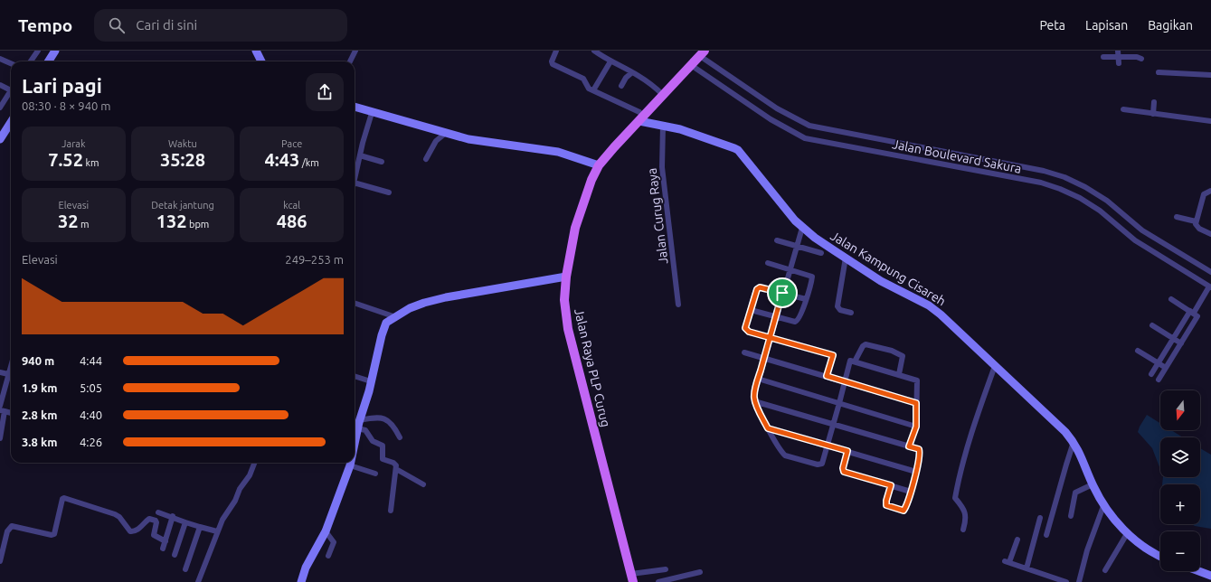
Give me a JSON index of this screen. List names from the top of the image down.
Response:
{
  "streets": {
    "main road": ["Jalan Raya PLP Curug"],
    "street": ["Jalan Boulevard Sakura", "Jalan Curug Raya", "Jalan Kampung Cisareh"]
  },
  "crossings": [
    ["Jalan Boulevard Sakura", "Jalan Raya PLP Curug"],
    ["Jalan Curug Raya", "Jalan Kampung Cisareh"],
    ["Jalan Kampung Cisareh", "Jalan Raya PLP Curug"]
  ],
  "north": "bottom",
  "page": {
    "header": "Tempo",
    "search": "Cari di sini",
    "nav": ["Peta", "Lapisan", "Bagikan"],
    "heading": ["Lari pagi", "08:30 · 8 × 940 m"],
    "stats": [
      ["Jarak", "7.52 km"],
      ["Waktu", "35:28"],
      ["Pace", "4:43 /km"],
      ["Elevasi", "32 m"],
      ["Detak jantung", "132 bpm"],
      ["kcal", "486"]
    ],
    "chart": ["Elevasi", "249–253 m"],
    "list": [
      {
        "name": "940 m",
        "note": "4:44"
      },
      {
        "name": "1.9 km",
        "note": "5:05"
      },
      {
        "name": "2.8 km",
        "note": "4:40"
      },
      {
        "name": "3.8 km",
        "note": "4:26"
      }
    ],
    "map_buttons": ["+", "−"]
  }
}
